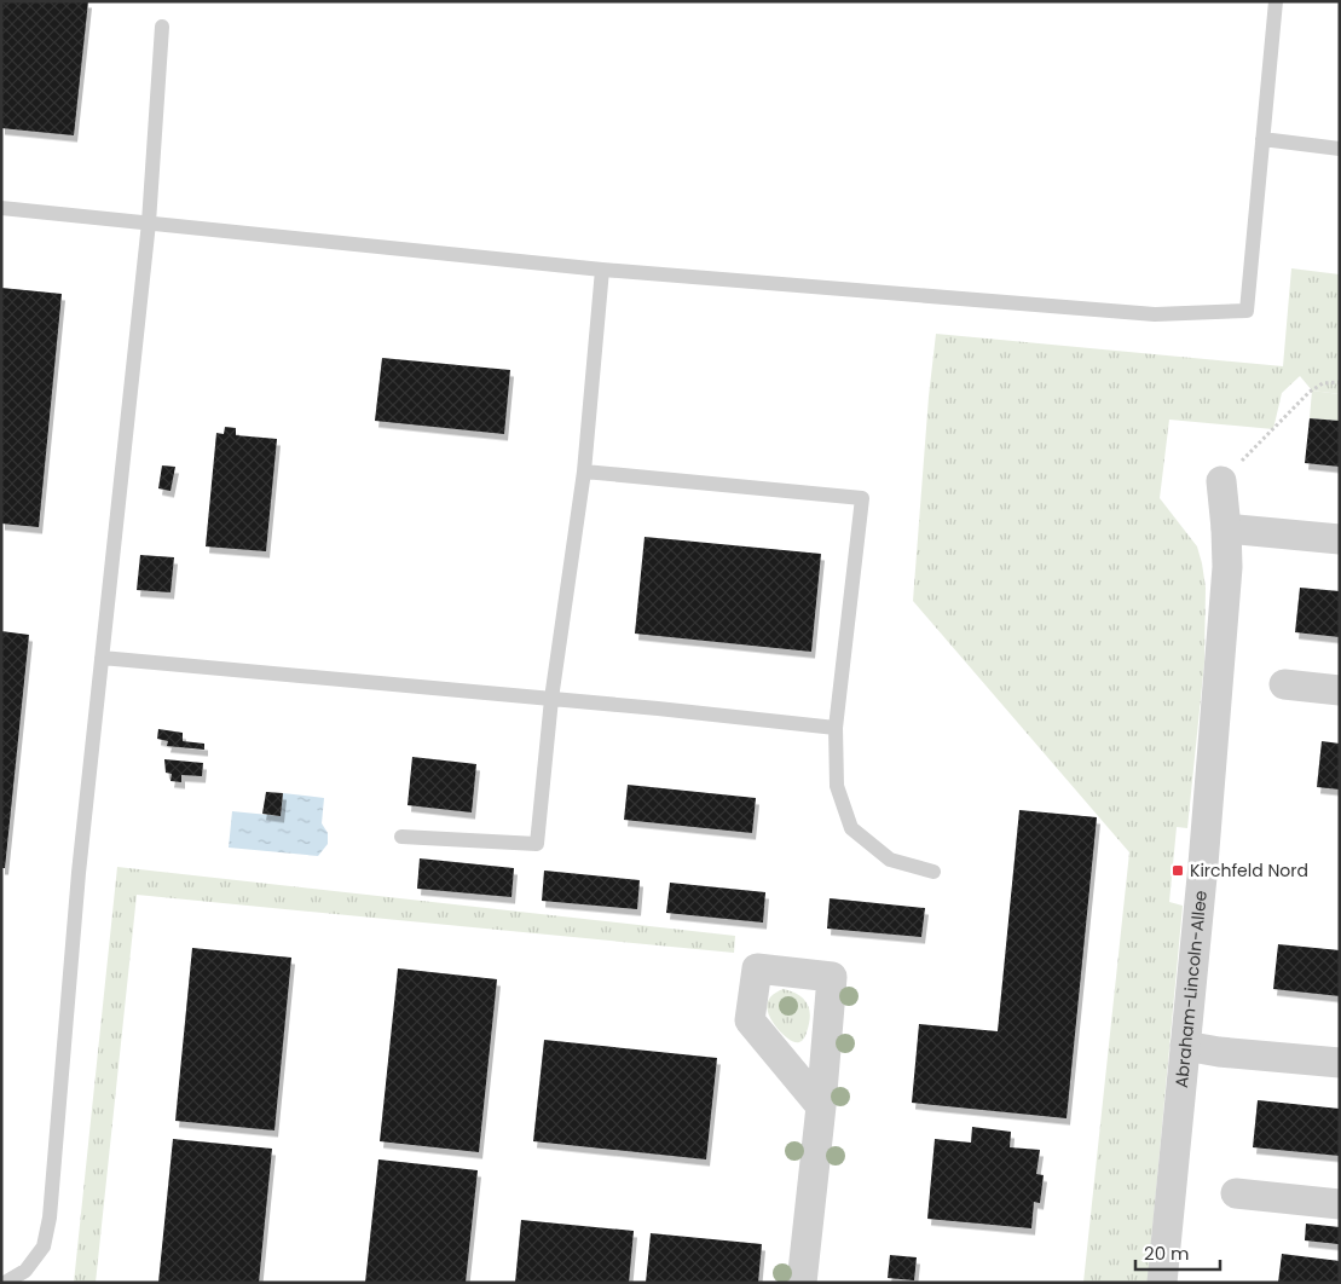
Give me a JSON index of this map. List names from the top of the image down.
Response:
{
  "streets": {
    "street": ["Abraham-Lincoln-Allee"]
  },
  "places": {
    "transit": ["Kirchfeld Nord"]
  },
  "scale_bar": "20 m"
}
